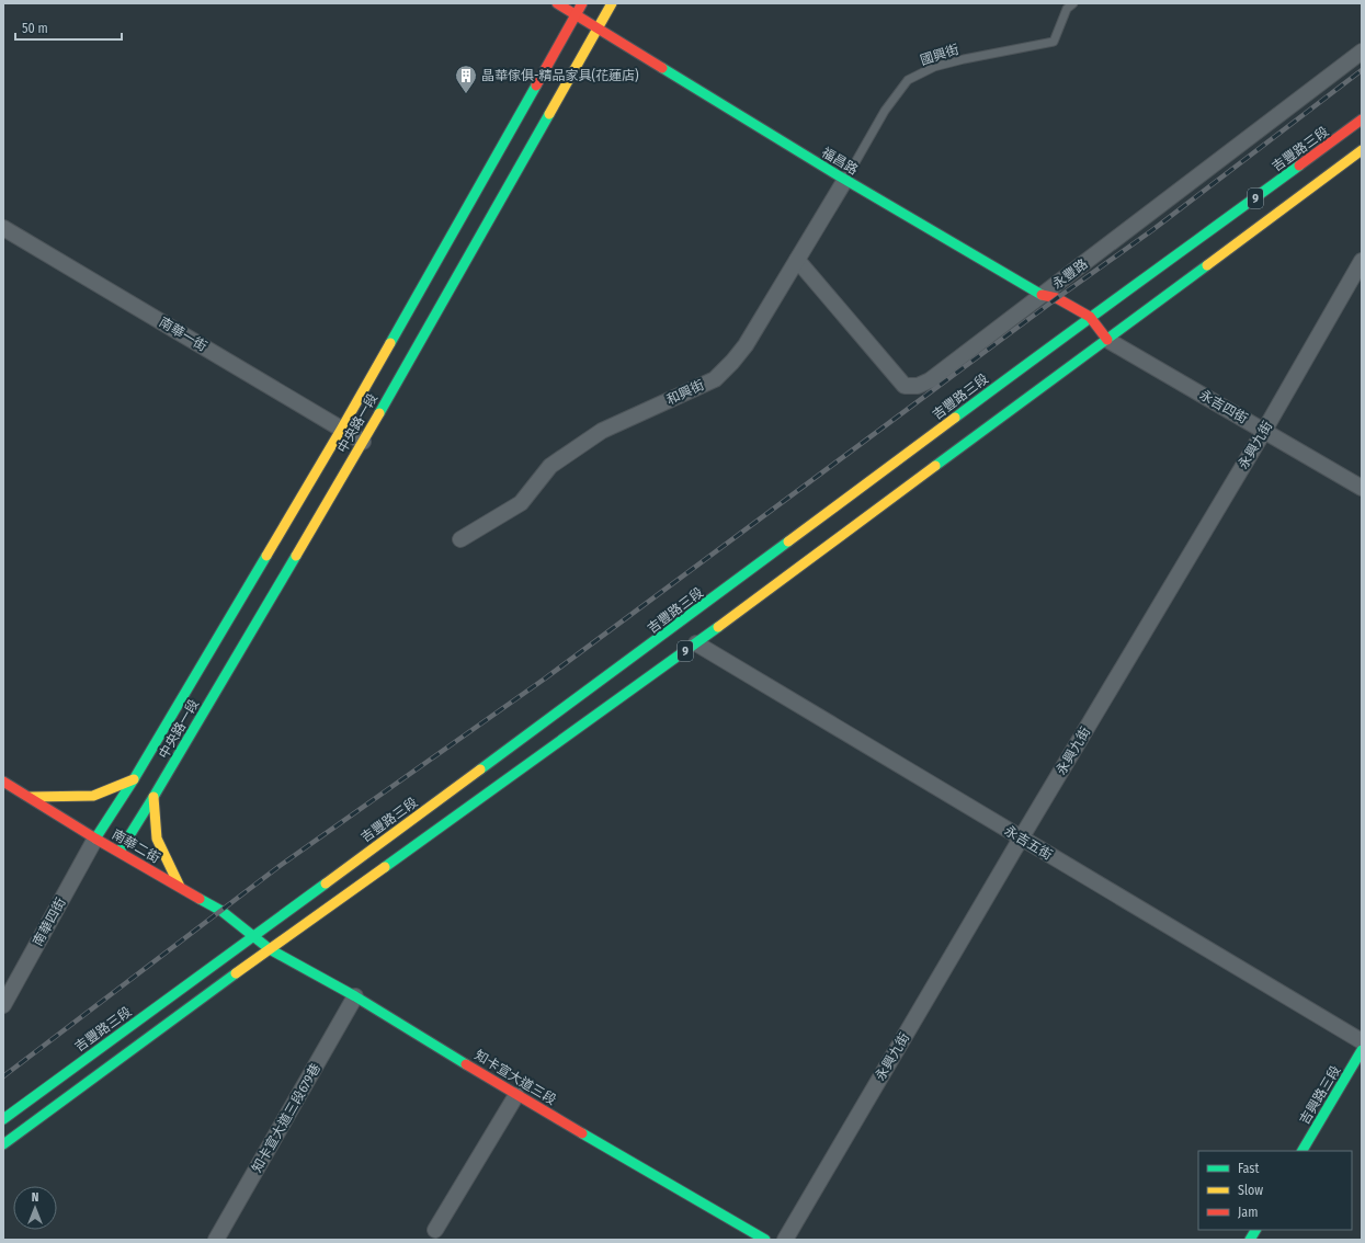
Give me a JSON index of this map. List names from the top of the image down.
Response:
{
  "streets": {
    "street": [
      "吉豐路三段",
      "福昌路",
      "9",
      "永豐路",
      "南華一街",
      "和興街",
      "永吉四街",
      "中央路一段",
      "永興九街",
      "永吉五街",
      "南華二街",
      "南華四街",
      "知卡宣大道三段",
      "吉興路三段",
      "知卡宣大道三段679巷"
    ],
    "lane": ["國興街"]
  },
  "crossings": [
    ["國興街", "福昌路"],
    ["國興街", "和興街"],
    ["吉豐路三段", "福昌路"],
    ["吉豐路三段", "南華二街"],
    ["吉豐路三段", "知卡宣大道三段"],
    ["福昌路", "9"],
    ["福昌路", "永豐路"],
    ["福昌路", "和興街"],
    ["福昌路", "永吉四街"],
    ["福昌路", "中央路一段"],
    ["9", "永吉四街"],
    ["9", "永吉五街"],
    ["9", "知卡宣大道三段"],
    ["永豐路", "和興街"],
    ["南華一街", "中央路一段"],
    ["永吉四街", "永興九街"],
    ["中央路一段", "南華二街"],
    ["中央路一段", "南華四街"],
    ["永興九街", "永吉五街"],
    ["南華二街", "南華四街"],
    ["南華二街", "知卡宣大道三段"],
    ["知卡宣大道三段", "知卡宣大道三段679巷"]
  ],
  "places": {
    "building": ["晶華傢俱-精品家具(花蓮店)"]
  },
  "legend": ["Fast", "Slow", "Jam"],
  "scale_bar": "50 m",
  "north": "top"
}
